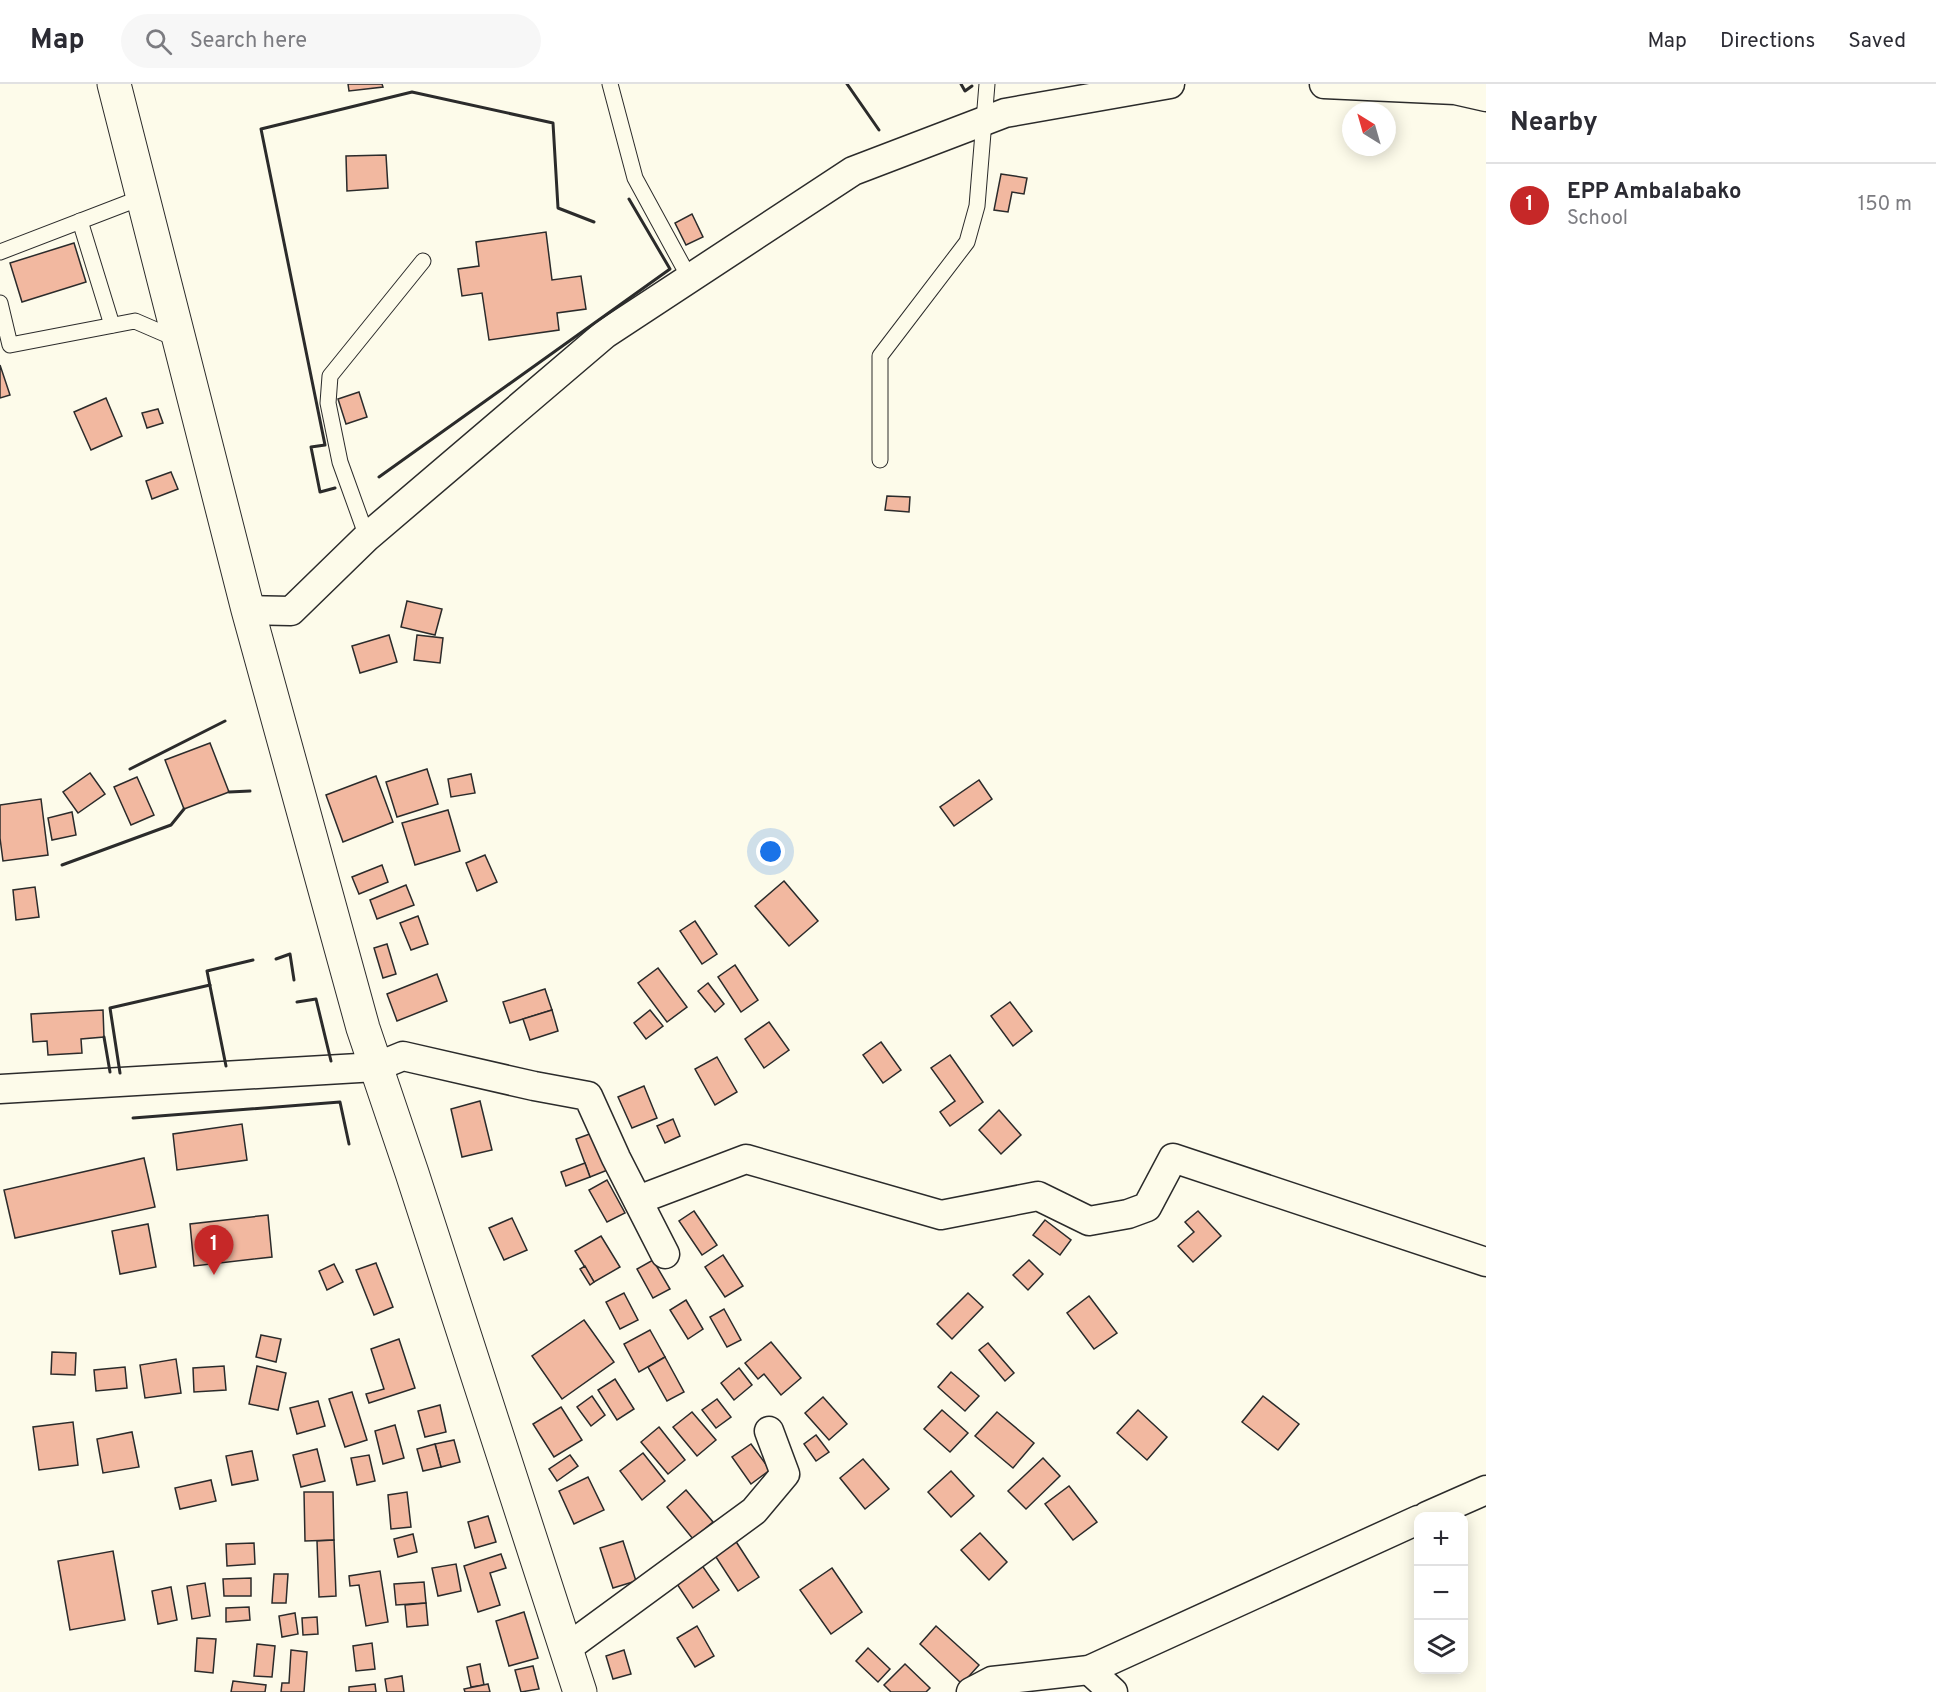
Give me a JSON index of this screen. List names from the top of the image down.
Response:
{
  "north": "top left",
  "page": {
    "header": "Map",
    "search": "Search here",
    "nav": ["Map", "Directions", "Saved"],
    "heading": "Nearby",
    "list": [
      {
        "mark": "1",
        "name": "EPP Ambalabako",
        "note": "School",
        "value": "150 m"
      }
    ],
    "pins": "1",
    "map_buttons": ["+", "−"]
  }
}
